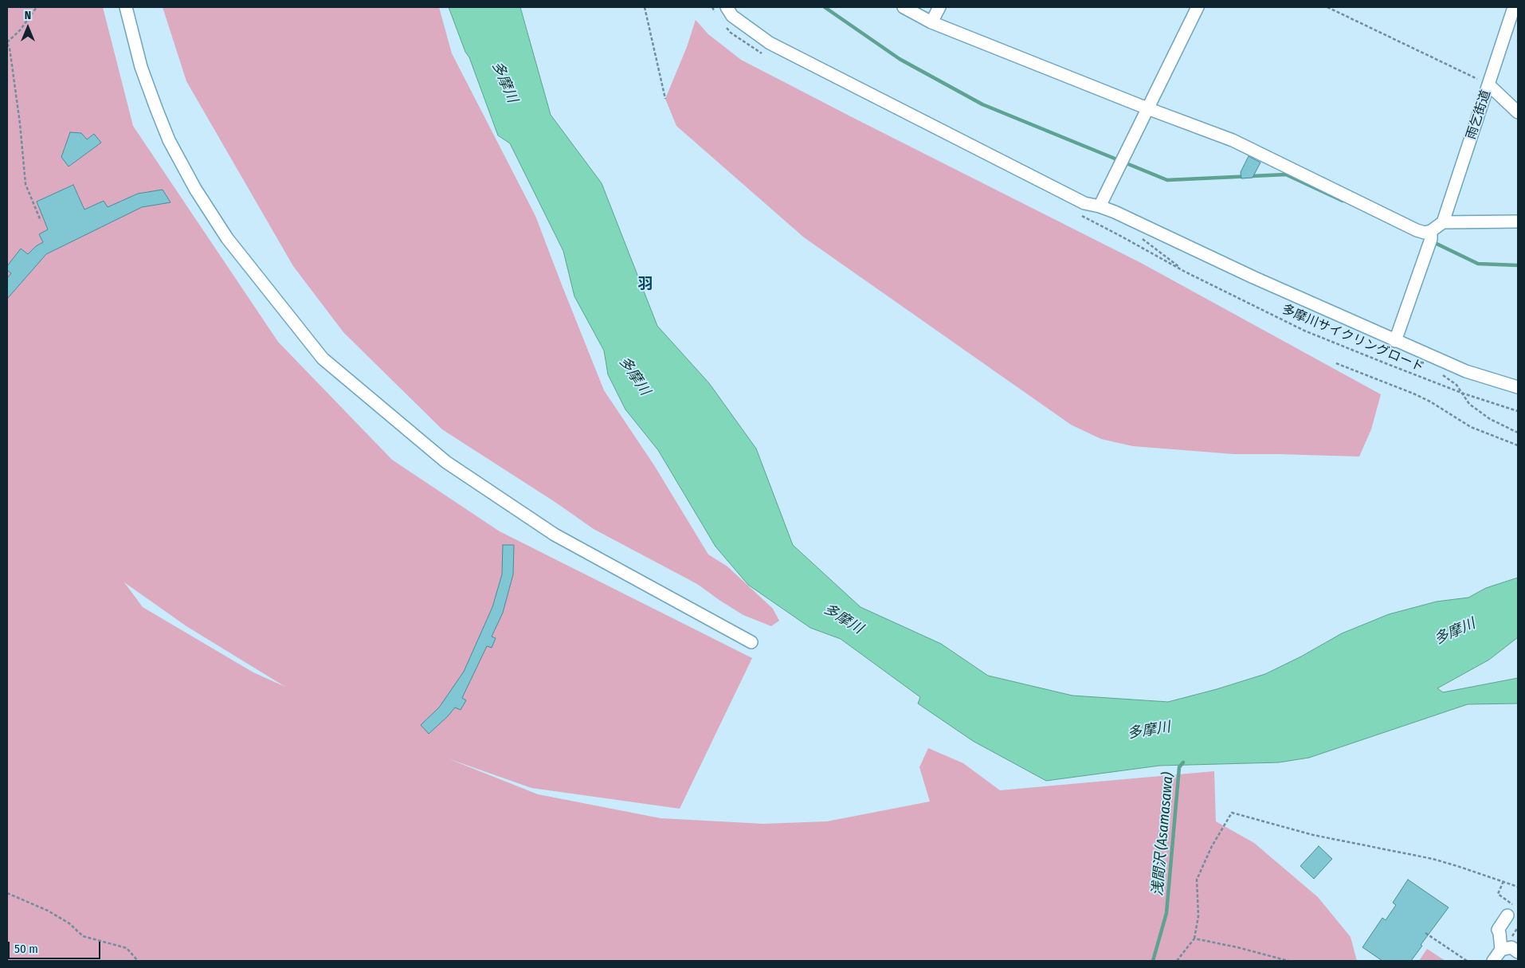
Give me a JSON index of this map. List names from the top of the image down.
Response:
{
  "streets": {
    "street": ["雨乞街道"],
    "path": ["多摩川サイクリングロード"]
  },
  "districts": ["羽"],
  "water": ["多摩川", "浅間沢 (Asamasawa)"],
  "scale_bar": "50 m",
  "north": "top"
}
